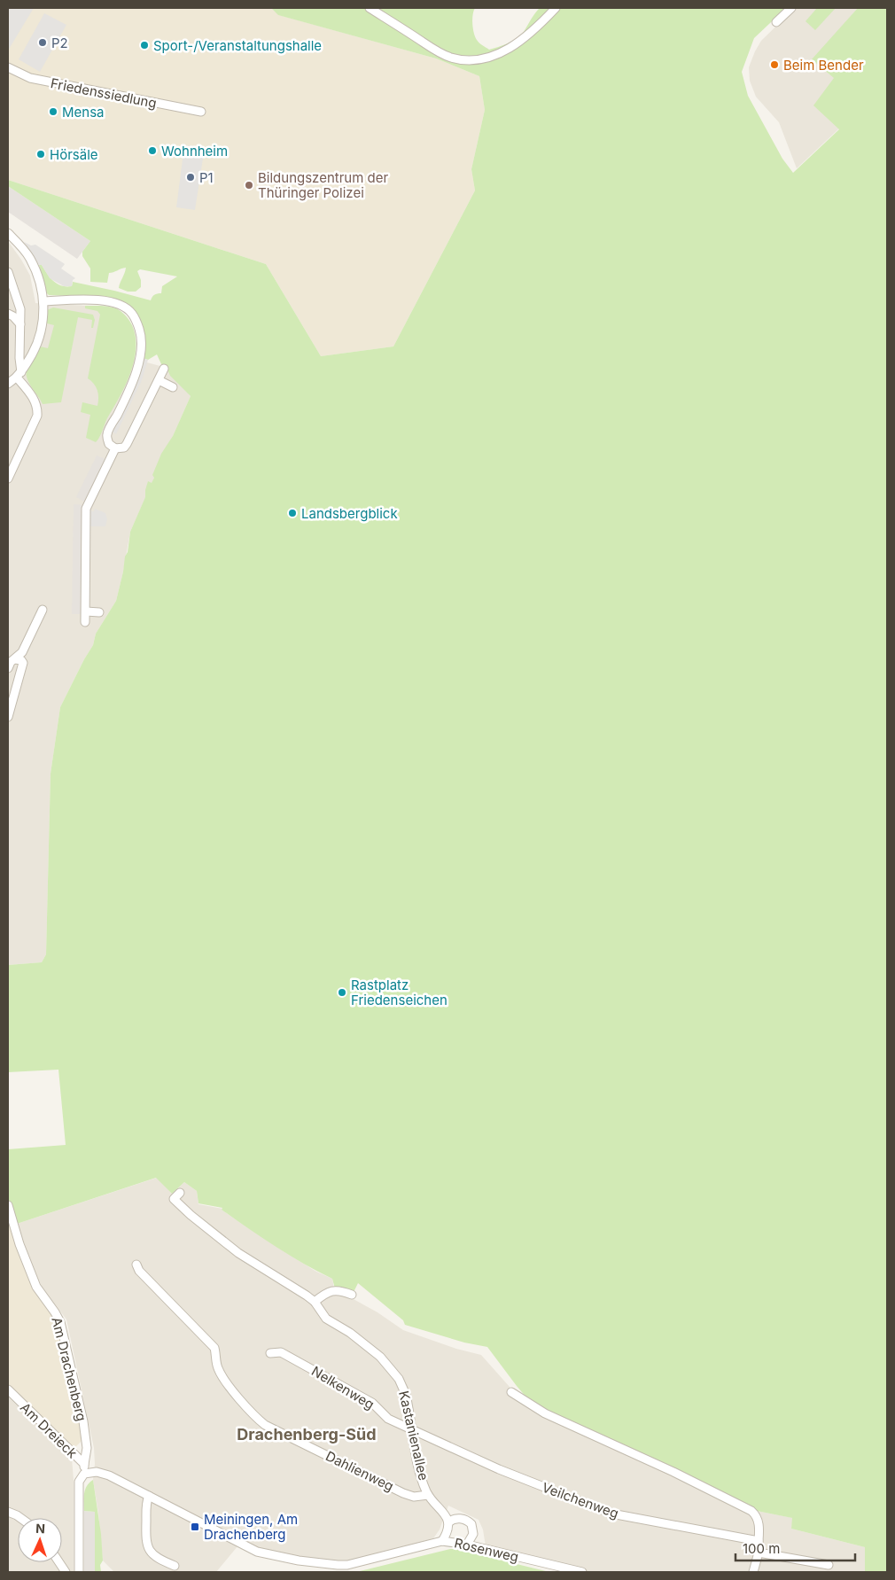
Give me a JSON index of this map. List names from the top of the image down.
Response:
{
  "streets": {
    "street": [
      "Friedenssiedlung",
      "Am Drachenberg",
      "Nelkenweg",
      "Am Dreieck",
      "Kastanienallee",
      "Dahlienweg",
      "Veilchenweg",
      "Rosenweg"
    ]
  },
  "crossings": [
    ["Am Drachenberg", "Am Dreieck"],
    ["Nelkenweg", "Kastanienallee"],
    ["Nelkenweg", "Veilchenweg"],
    ["Kastanienallee", "Dahlienweg"],
    ["Kastanienallee", "Veilchenweg"]
  ],
  "districts": ["Drachenberg-Süd"],
  "places": {
    "other": [
      "P2",
      "Sport-/Veranstaltungshalle",
      "Beim Bender",
      "Mensa",
      "Wohnheim",
      "Hörsäle",
      "P1",
      "Bildungszentrum der Thüringer Polizei",
      "Landsbergblick",
      "Rastplatz Friedenseichen"
    ],
    "transit": ["Meiningen, Am Drachenberg"]
  },
  "scale_bar": "100 m",
  "north": "top"
}
